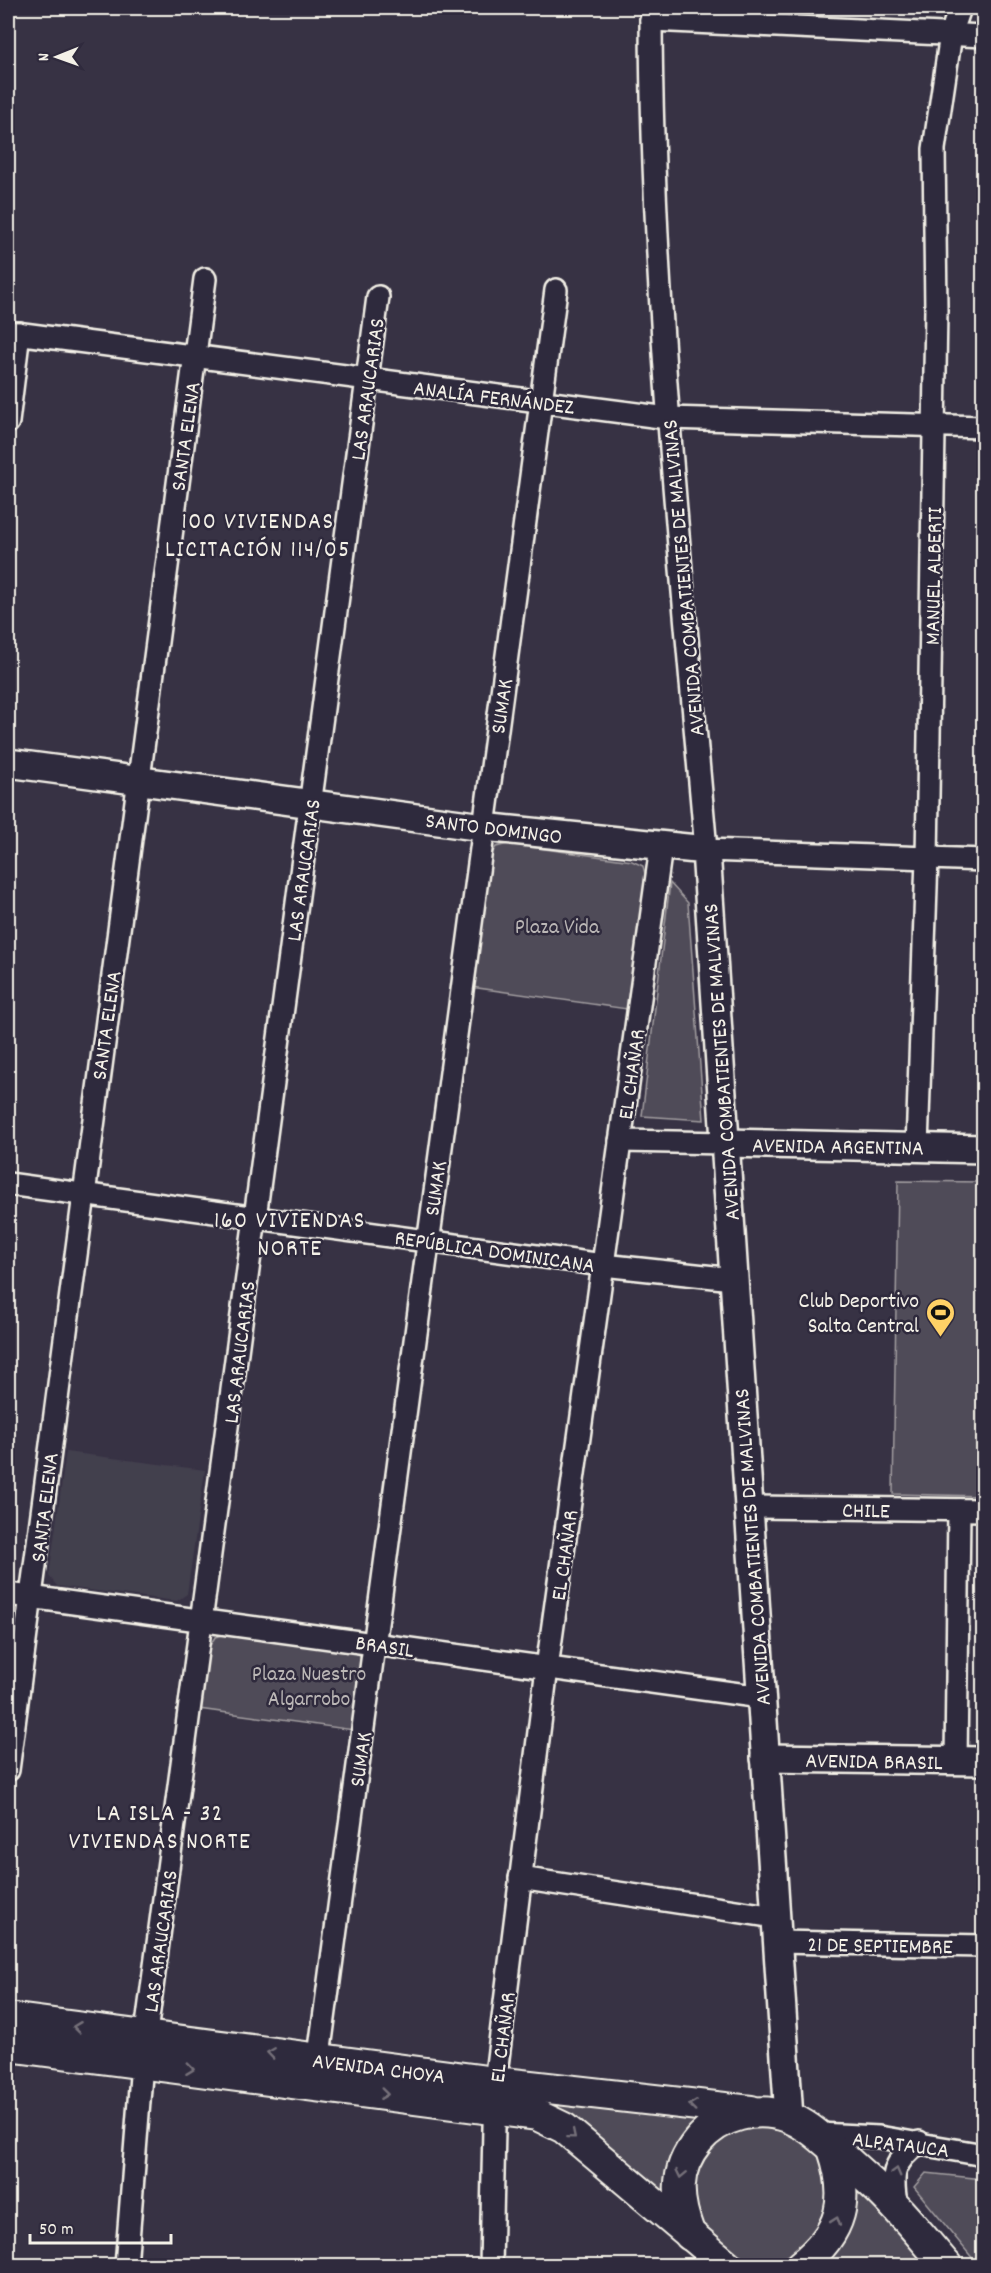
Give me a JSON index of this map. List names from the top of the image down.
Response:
{
  "streets": {
    "main road": ["AVENIDA CHOYA"],
    "street": [
      "LAS ARAUCARIAS",
      "ANALÍA FERNÁNDEZ",
      "SANTA ELENA",
      "MANUEL ALBERTI",
      "AVENIDA COMBATIENTES DE MALVINAS",
      "SUMAK",
      "SANTO DOMINGO",
      "EL CHAÑAR",
      "AVENIDA ARGENTINA",
      "REPÚBLICA DOMINICANA",
      "CHILE",
      "BRASIL",
      "AVENIDA BRASIL",
      "21 DE SEPTIEMBRE",
      "ALPATAUCA"
    ]
  },
  "crossings": [
    ["LAS ARAUCARIAS", "ANALÍA FERNÁNDEZ"],
    ["LAS ARAUCARIAS", "SANTO DOMINGO"],
    ["LAS ARAUCARIAS", "REPÚBLICA DOMINICANA"],
    ["LAS ARAUCARIAS", "BRASIL"],
    ["LAS ARAUCARIAS", "AVENIDA CHOYA"],
    ["ANALÍA FERNÁNDEZ", "SANTA ELENA"],
    ["ANALÍA FERNÁNDEZ", "MANUEL ALBERTI"],
    ["ANALÍA FERNÁNDEZ", "AVENIDA COMBATIENTES DE MALVINAS"],
    ["ANALÍA FERNÁNDEZ", "SUMAK"],
    ["SANTA ELENA", "SANTO DOMINGO"],
    ["SANTA ELENA", "REPÚBLICA DOMINICANA"],
    ["SANTA ELENA", "BRASIL"],
    ["MANUEL ALBERTI", "SANTO DOMINGO"],
    ["MANUEL ALBERTI", "AVENIDA ARGENTINA"],
    ["AVENIDA COMBATIENTES DE MALVINAS", "SANTO DOMINGO"],
    ["AVENIDA COMBATIENTES DE MALVINAS", "AVENIDA ARGENTINA"],
    ["AVENIDA COMBATIENTES DE MALVINAS", "REPÚBLICA DOMINICANA"],
    ["AVENIDA COMBATIENTES DE MALVINAS", "CHILE"],
    ["AVENIDA COMBATIENTES DE MALVINAS", "BRASIL"],
    ["AVENIDA COMBATIENTES DE MALVINAS", "AVENIDA BRASIL"],
    ["AVENIDA COMBATIENTES DE MALVINAS", "21 DE SEPTIEMBRE"],
    ["AVENIDA COMBATIENTES DE MALVINAS", "AVENIDA CHOYA"],
    ["SUMAK", "SANTO DOMINGO"],
    ["SUMAK", "REPÚBLICA DOMINICANA"],
    ["SUMAK", "BRASIL"],
    ["SUMAK", "AVENIDA CHOYA"],
    ["SANTO DOMINGO", "EL CHAÑAR"],
    ["EL CHAÑAR", "AVENIDA ARGENTINA"],
    ["EL CHAÑAR", "REPÚBLICA DOMINICANA"],
    ["EL CHAÑAR", "BRASIL"],
    ["EL CHAÑAR", "21 DE SEPTIEMBRE"],
    ["EL CHAÑAR", "AVENIDA CHOYA"],
    ["AVENIDA CHOYA", "ALPATAUCA"]
  ],
  "districts": ["100 VIVIENDAS LICITACIÓN 114/05", "160 VIVIENDAS NORTE", "LA ISLA - 32 VIVIENDAS NORTE"],
  "parks": ["Plaza Vida", "Plaza Nuestro Algarrobo"],
  "places": {
    "sports": ["Club Deportivo Salta Central"]
  },
  "scale_bar": "50 m",
  "north": "left"
}
